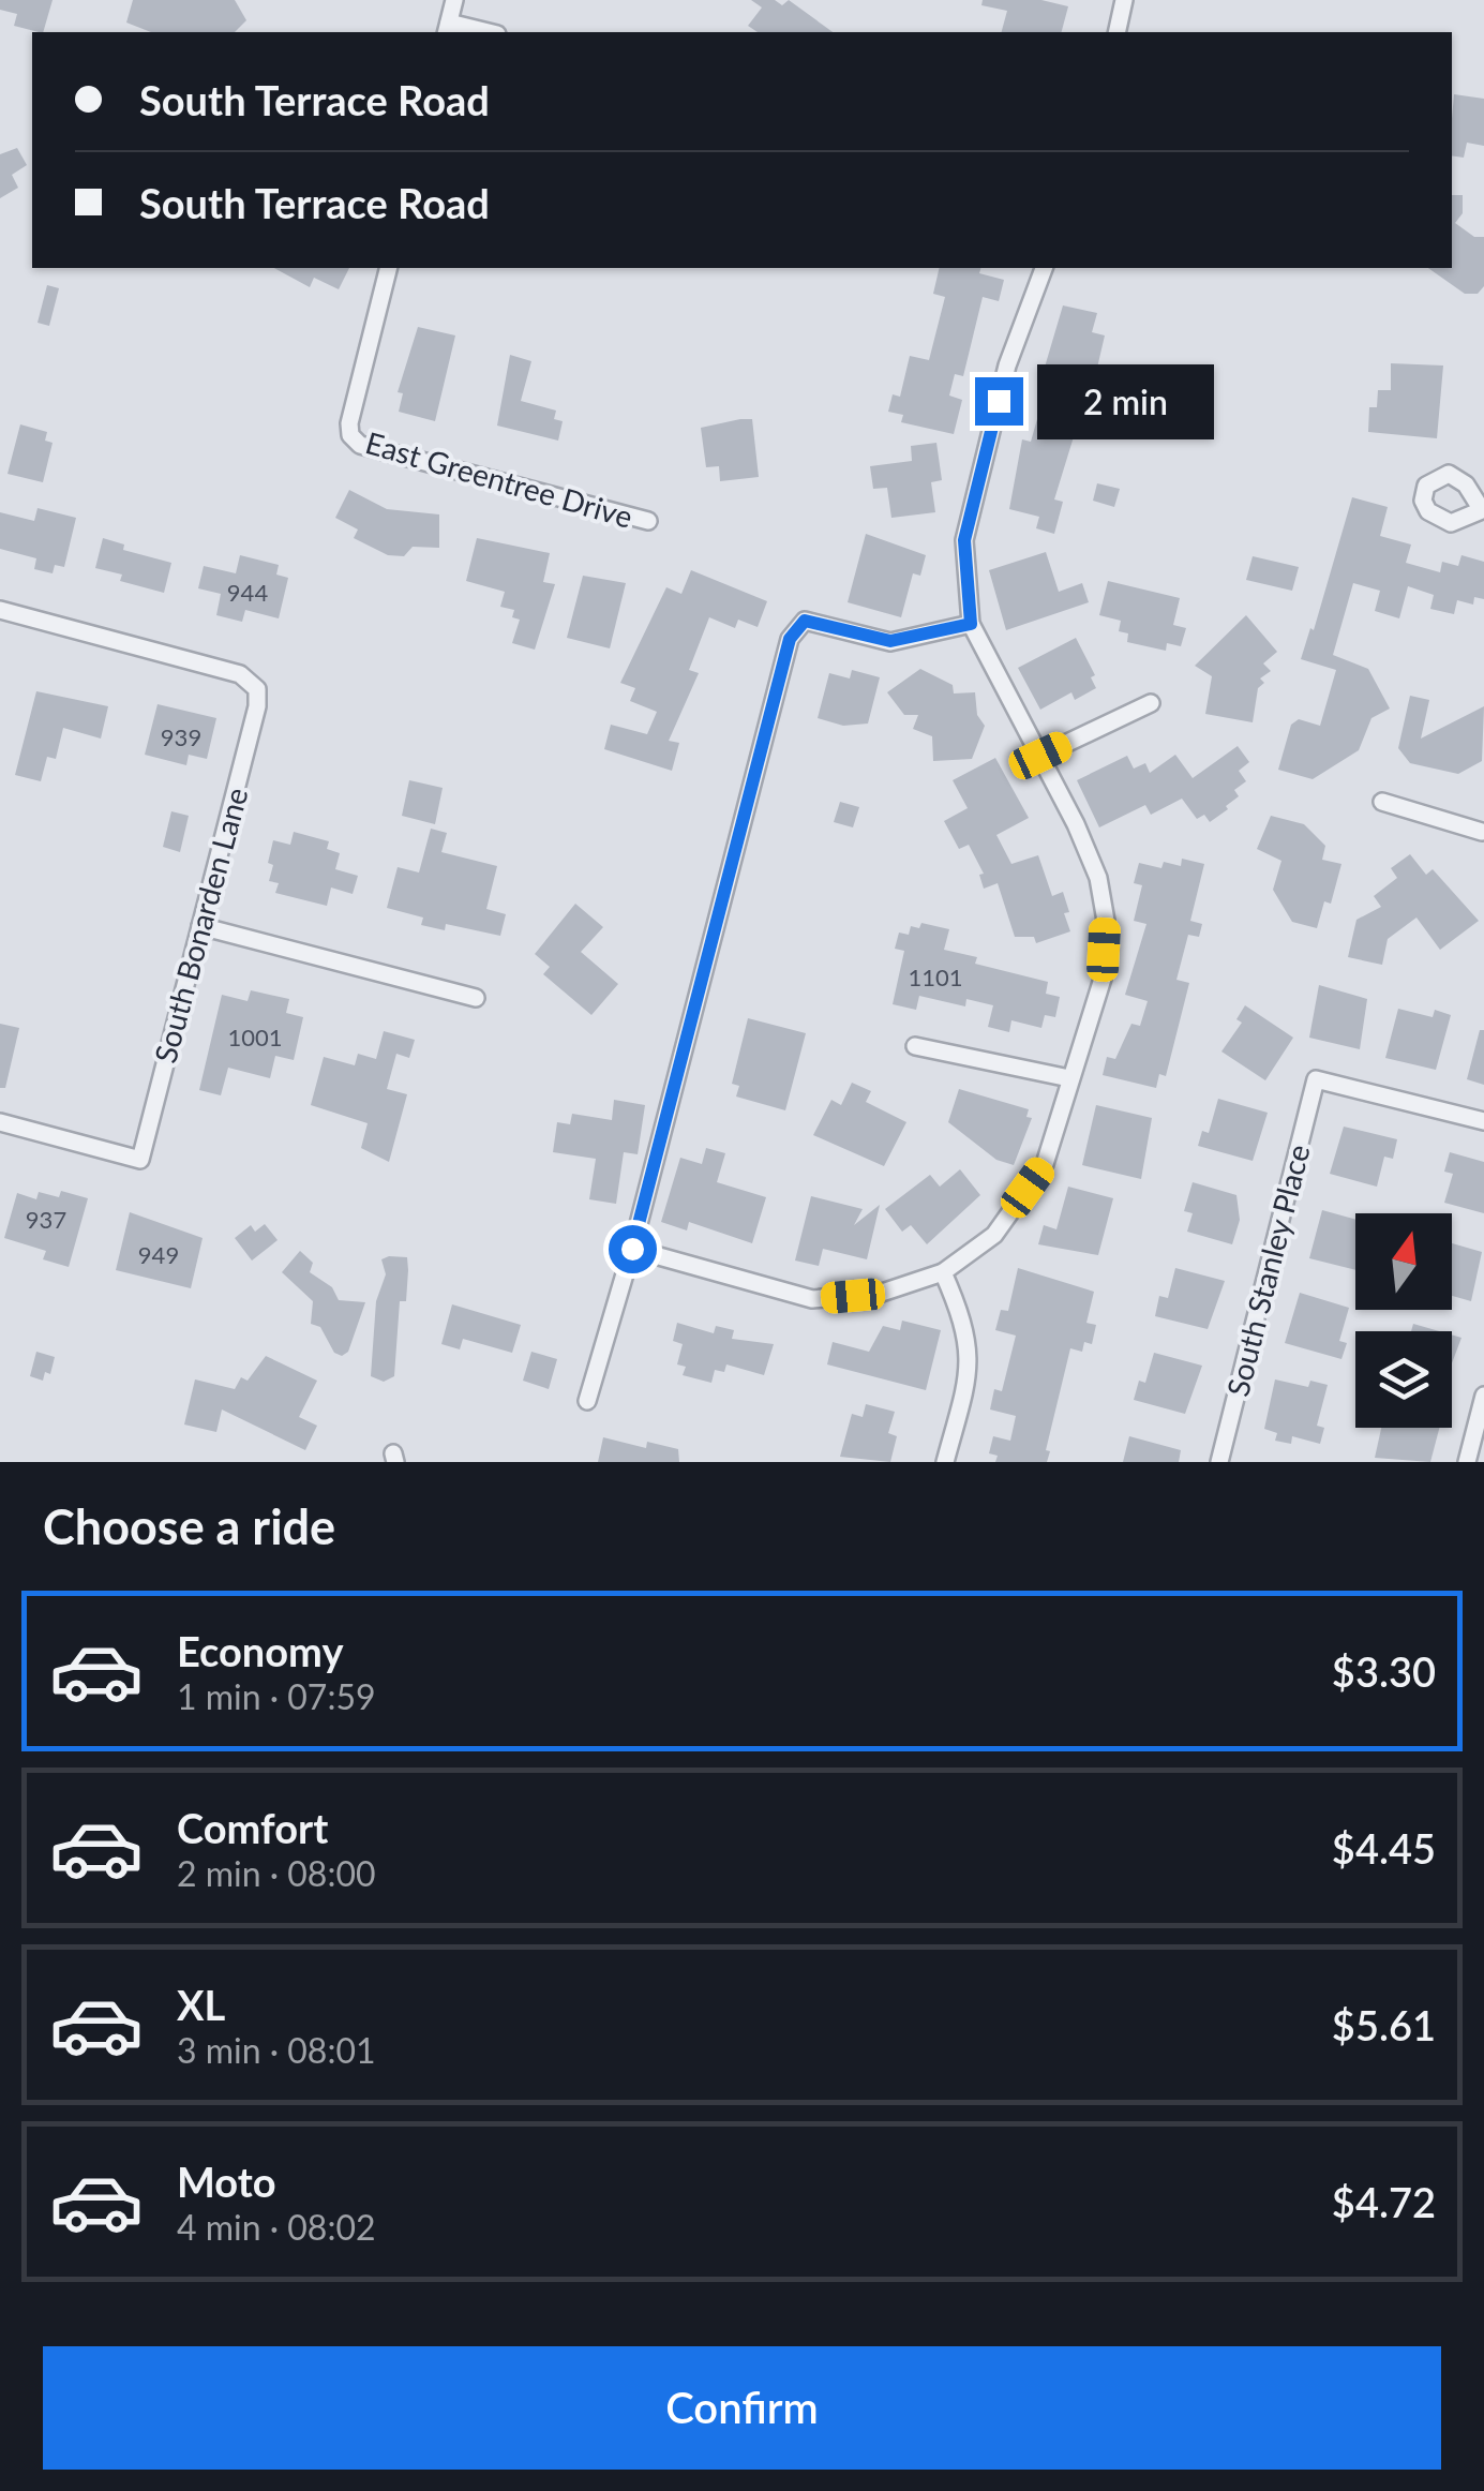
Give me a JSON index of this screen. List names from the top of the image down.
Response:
{
  "streets": {
    "street": ["East Greentree Drive", "South Bonarden Lane", "South Stanley Place"]
  },
  "house_numbers": [
    "944",
    "939",
    "1101",
    "1001",
    "937",
    "949"
  ],
  "north": "top",
  "page": {
    "banner": ["South Terrace Road", "South Terrace Road"],
    "bubble": "2 min",
    "heading": "Choose a ride",
    "list": [
      {
        "name": "Economy",
        "note": "1 min · 07:59",
        "value": "$3.30"
      },
      {
        "name": "Comfort",
        "note": "2 min · 08:00",
        "value": "$4.45"
      },
      {
        "name": "XL",
        "note": "3 min · 08:01",
        "value": "$5.61"
      },
      {
        "name": "Moto",
        "note": "4 min · 08:02",
        "value": "$4.72"
      }
    ],
    "buttons": "Confirm"
  }
}
